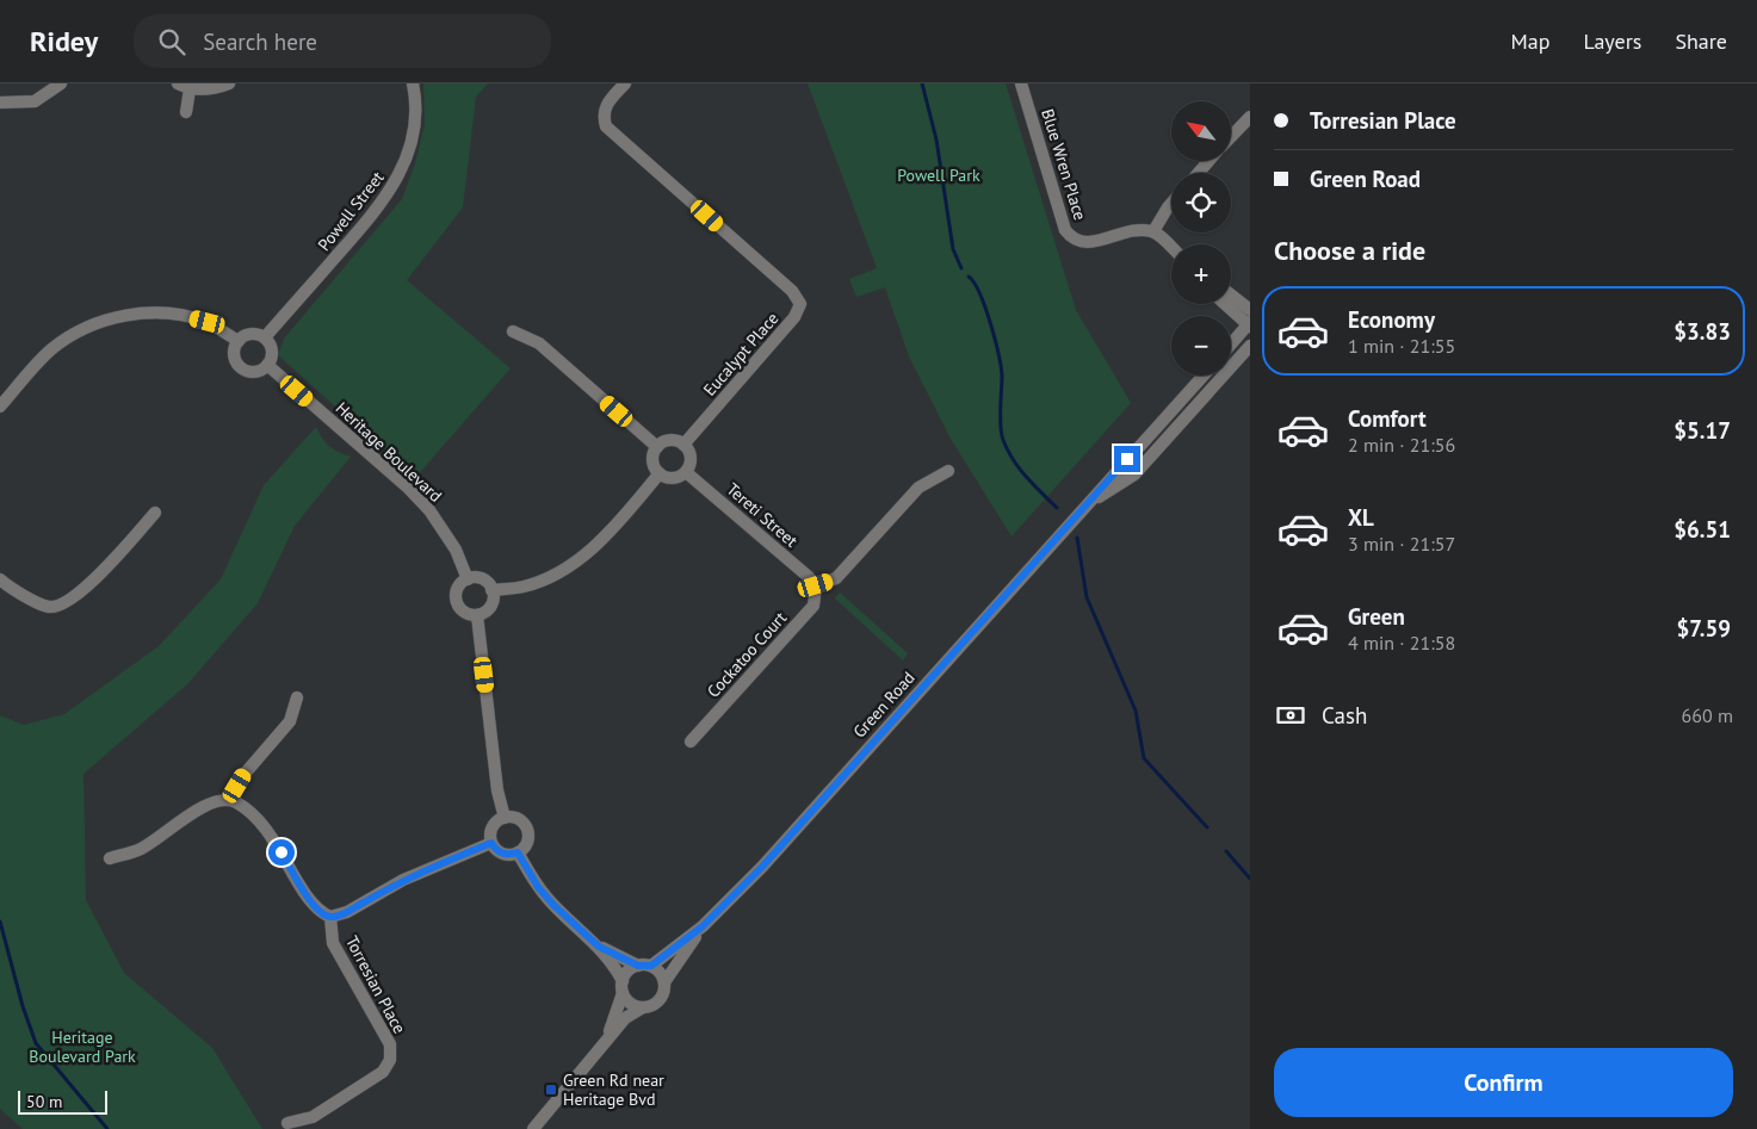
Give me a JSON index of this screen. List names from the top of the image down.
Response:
{
  "streets": {
    "street": [
      "Blue Wren Place",
      "Powell Street",
      "Eucalypt Place",
      "Heritage Boulevard",
      "Tereti Street",
      "Cockatoo Court",
      "Green Road",
      "Torresian Place"
    ]
  },
  "crossings": [
    ["Powell Street", "Heritage Boulevard"],
    ["Eucalypt Place", "Tereti Street"],
    ["Tereti Street", "Cockatoo Court"]
  ],
  "parks": ["Powell Park", "Heritage Boulevard Park"],
  "places": {
    "transit": ["Green Rd near Heritage Bvd"]
  },
  "scale_bar": "50 m",
  "north": "top left",
  "page": {
    "header": "Ridey",
    "search": "Search here",
    "nav": ["Map", "Layers", "Share"],
    "banner": ["Torresian Place", "Green Road"],
    "map_buttons": ["+", "−"],
    "heading": "Choose a ride",
    "list": [
      {
        "name": "Economy",
        "note": "1 min · 21:55",
        "value": "$3.83"
      },
      {
        "name": "Comfort",
        "note": "2 min · 21:56",
        "value": "$5.17"
      },
      {
        "name": "XL",
        "note": "3 min · 21:57",
        "value": "$6.51"
      },
      {
        "name": "Green",
        "note": "4 min · 21:58",
        "value": "$7.59"
      }
    ],
    "pay": ["Cash", "660 m"],
    "buttons": "Confirm",
    "scale": "50 m"
  }
}
